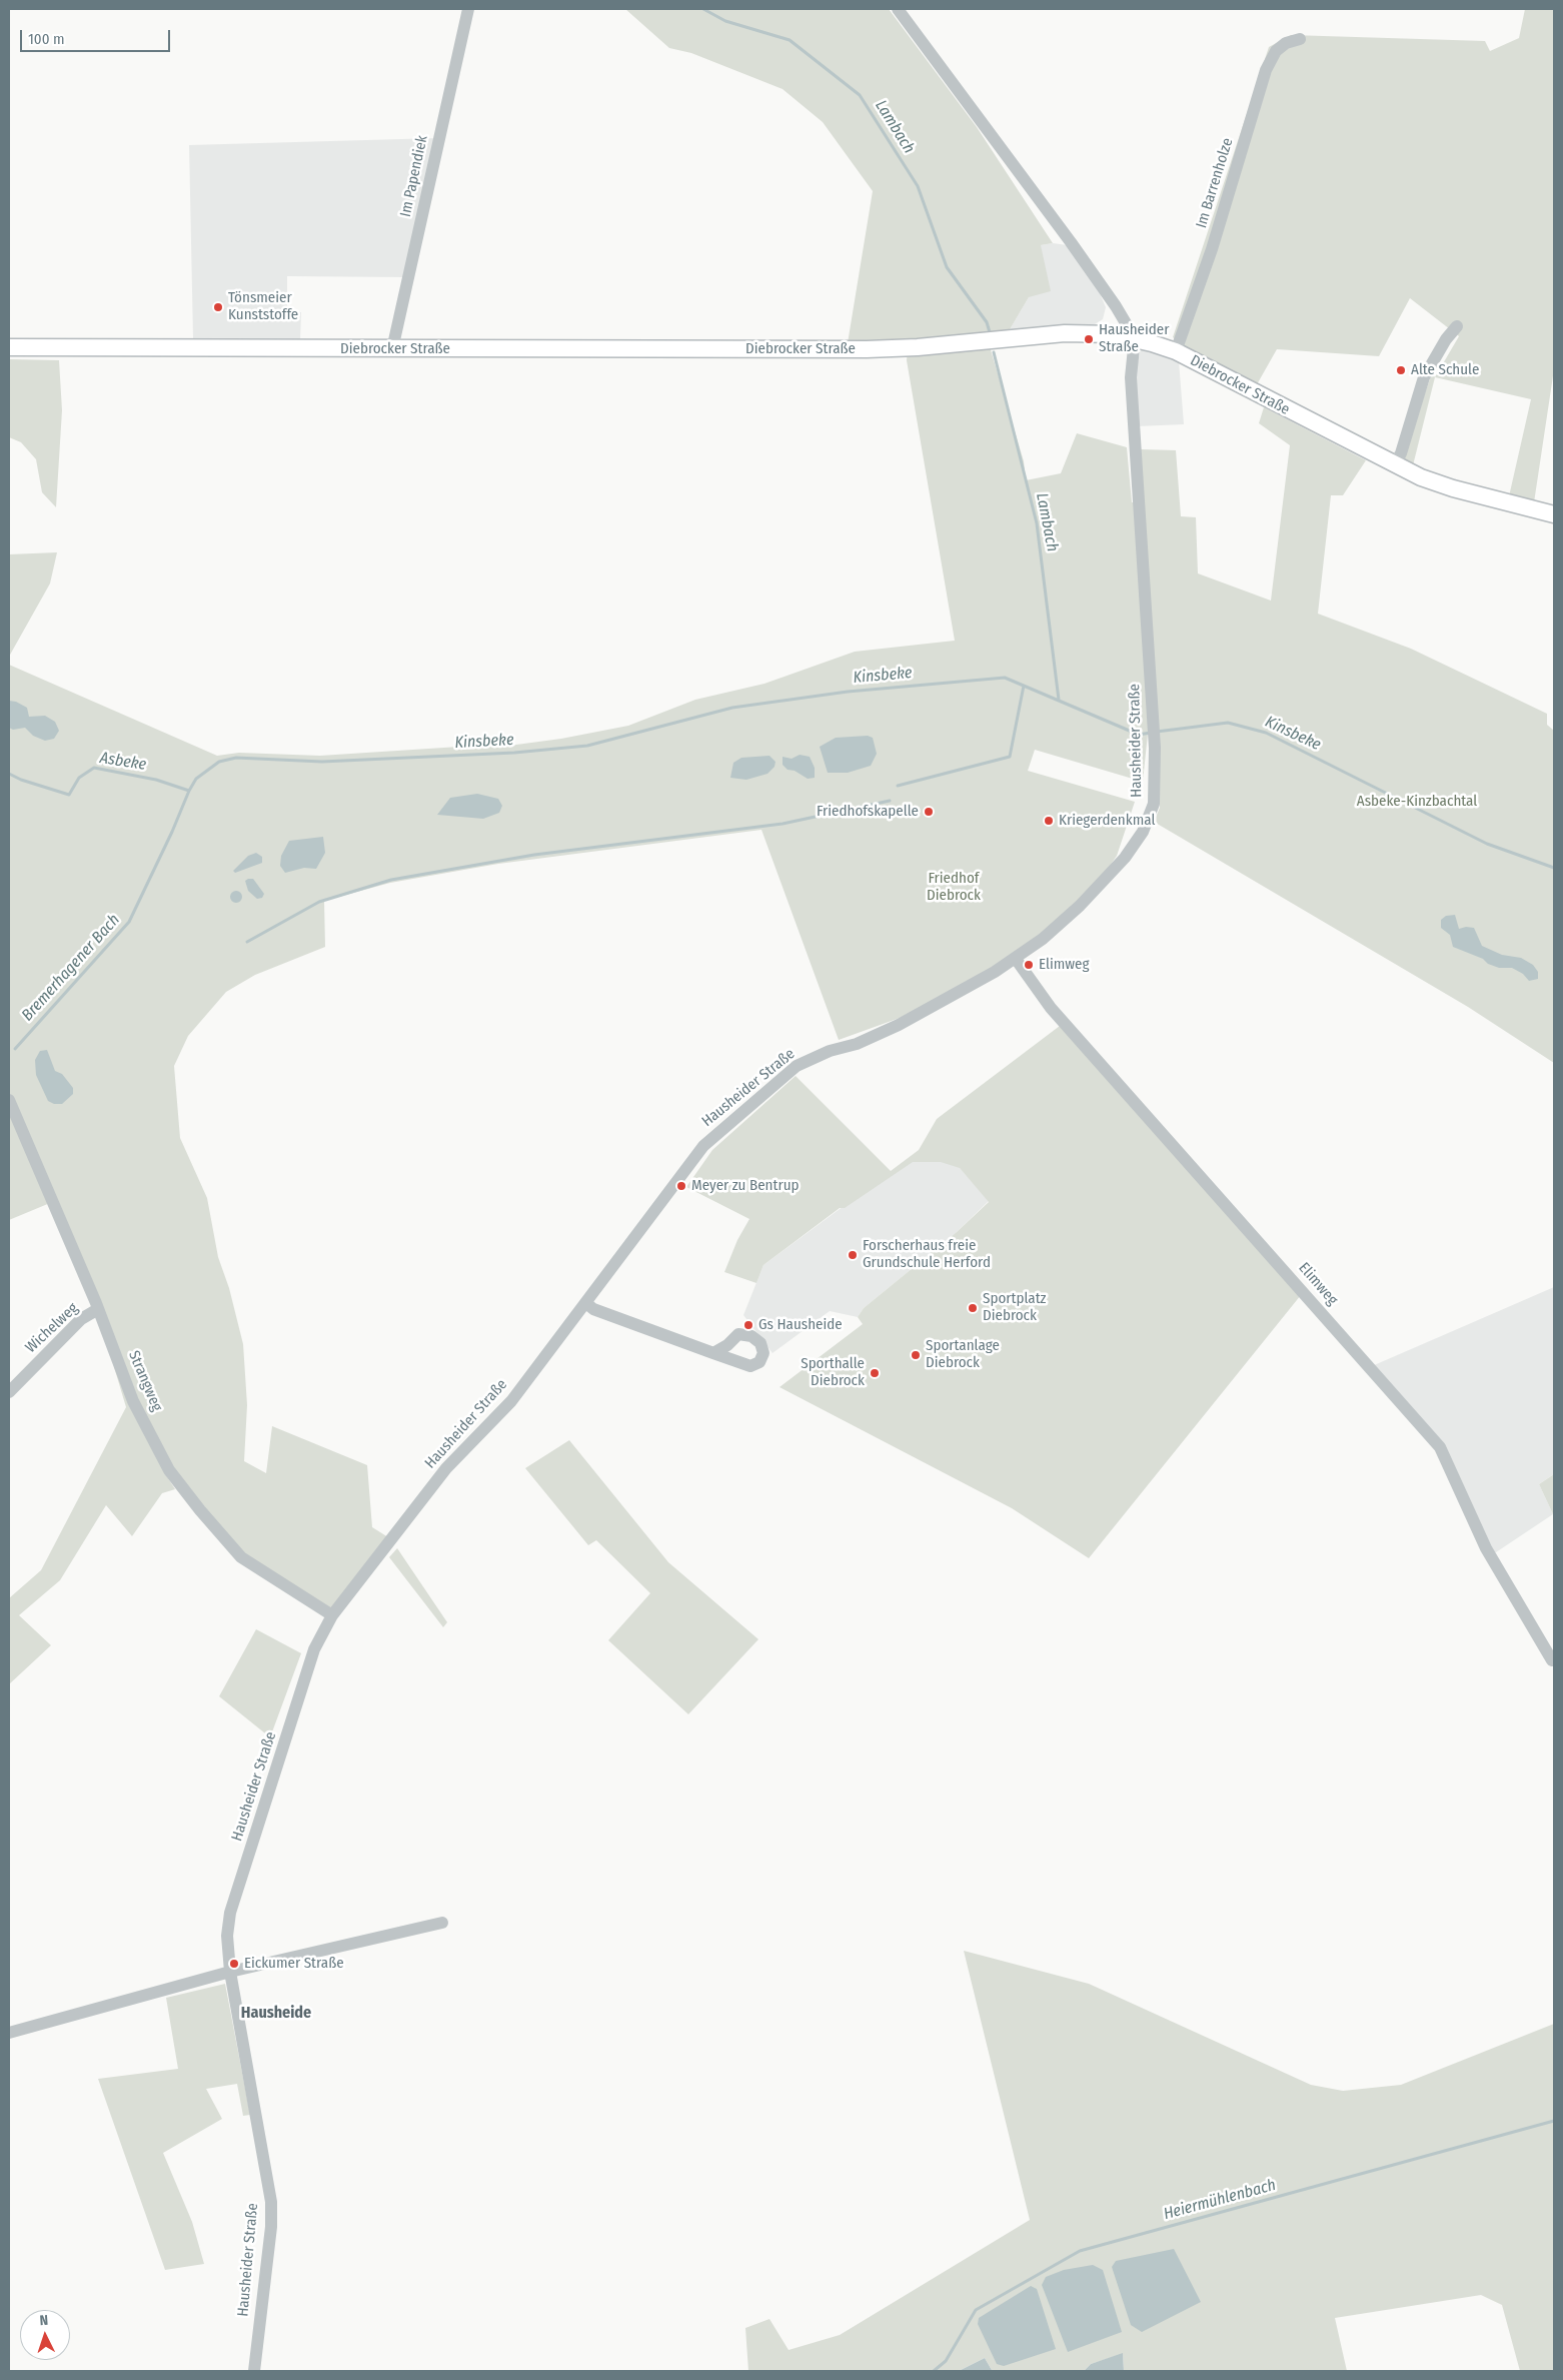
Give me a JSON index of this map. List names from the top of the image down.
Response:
{
  "streets": {
    "main road": ["Diebrocker Straße"],
    "street": [
      "Im Papendiek",
      "Im Barrenholze",
      "Hausheider Straße",
      "Elimweg",
      "Wichelweg",
      "Strangweg"
    ]
  },
  "crossings": [
    ["Im Papendiek", "Diebrocker Straße"],
    ["Im Barrenholze", "Diebrocker Straße"],
    ["Diebrocker Straße", "Hausheider Straße"],
    ["Hausheider Straße", "Elimweg"],
    ["Hausheider Straße", "Strangweg"],
    ["Wichelweg", "Strangweg"]
  ],
  "districts": ["Hausheide"],
  "water": [
    "Lambach",
    "Kinsbeke",
    "Asbeke",
    "Bremerhagener Bach",
    "Heiermühlenbach"
  ],
  "parks": ["Asbeke-Kinzbachtal", "Friedhof Diebrock"],
  "places": [
    "Tönsmeier Kunststoffe",
    "Hausheider Straße",
    "Alte Schule",
    "Friedhofskapelle",
    "Kriegerdenkmal",
    "Elimweg",
    "Meyer zu Bentrup",
    "Forscherhaus freie Grundschule Herford",
    "Sportplatz Diebrock",
    "Gs Hausheide",
    "Sportanlage Diebrock",
    "Sporthalle Diebrock",
    "Eickumer Straße"
  ],
  "scale_bar": "100 m",
  "north": "top"
}
